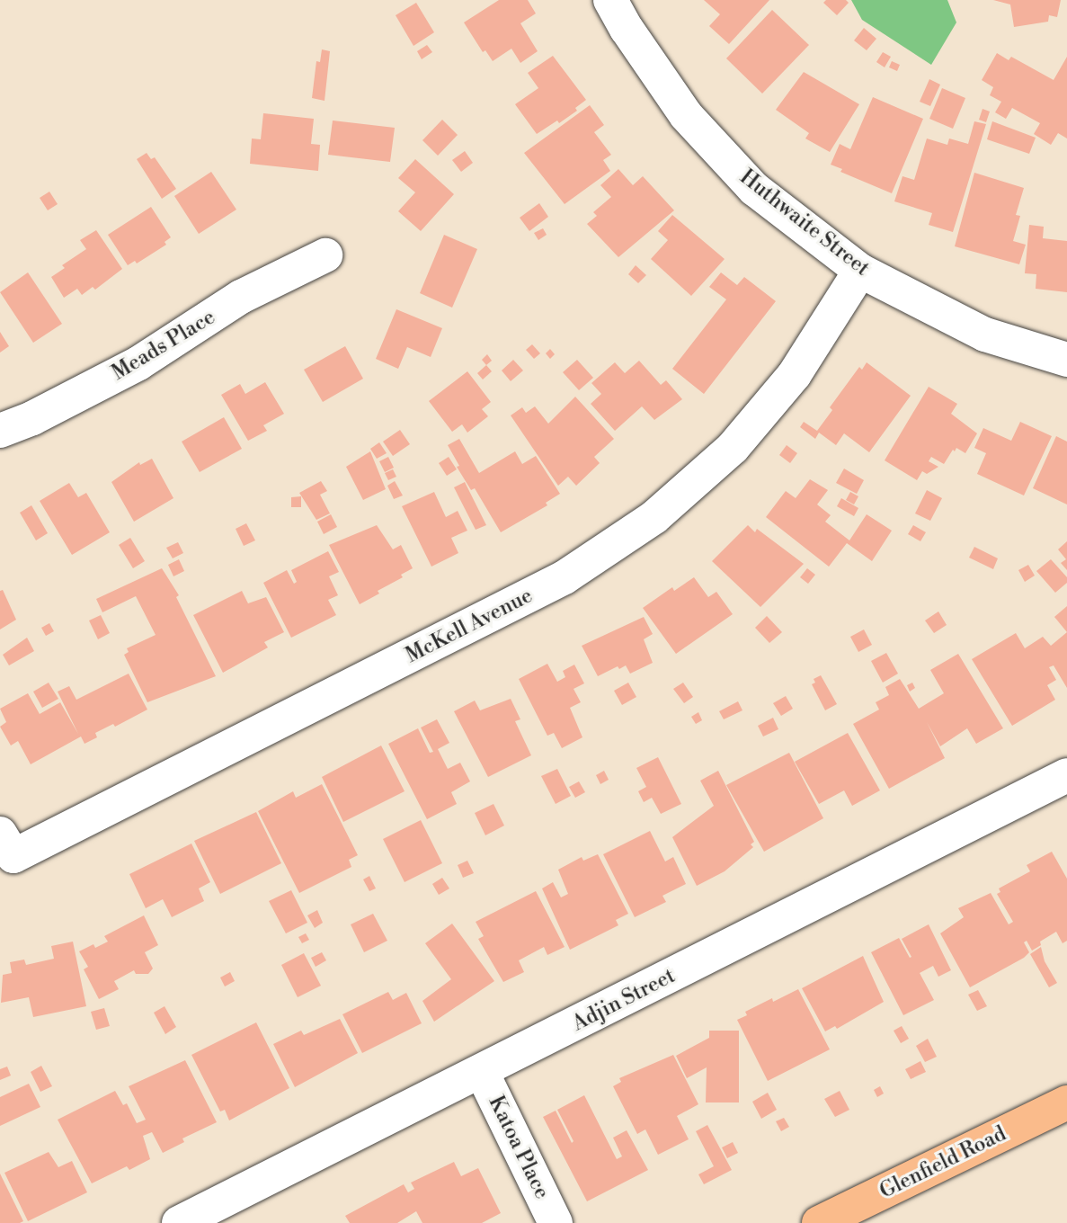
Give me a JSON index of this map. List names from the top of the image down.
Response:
{
  "streets": {
    "main road": ["Glenfield Road"],
    "street": [
      "Huthwaite Street",
      "Meads Place",
      "McKell Avenue",
      "Adjin Street",
      "Katoa Place"
    ]
  },
  "crossings": [
    ["Huthwaite Street", "McKell Avenue"],
    ["Adjin Street", "Katoa Place"]
  ]
}
